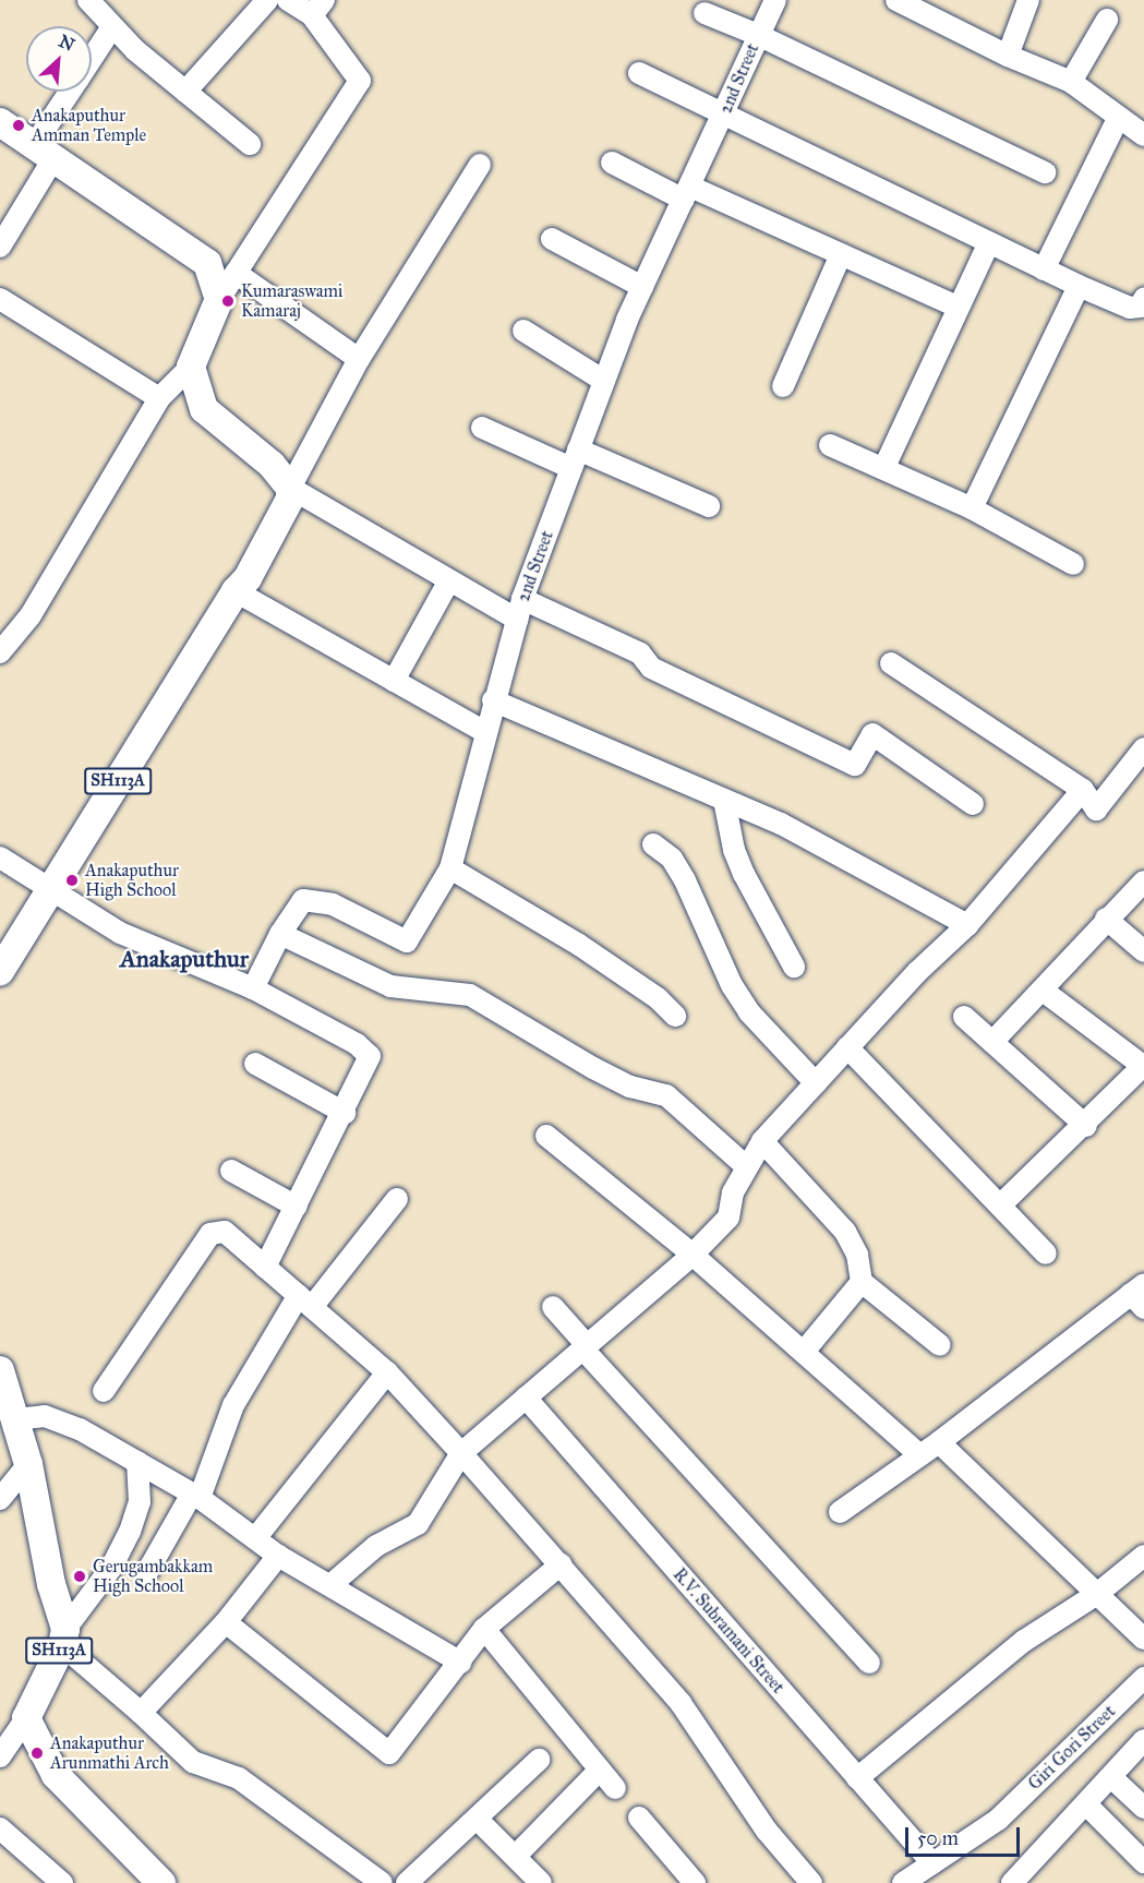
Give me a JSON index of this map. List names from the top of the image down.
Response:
{
  "streets": {
    "main road": ["SH113A"],
    "street": ["2nd Street", "R.V. Subramani Street", "Giri Gori Street"]
  },
  "crossings": [
    ["R.V. Subramani Street", "Giri Gori Street"]
  ],
  "districts": ["Anakaputhur"],
  "places": [
    "Anakaputhur Amman Temple",
    "Kumaraswami Kamaraj",
    "Anakaputhur High School",
    "Gerugambakkam High School",
    "Anakaputhur Arunmathi Arch"
  ],
  "scale_bar": "50 m",
  "north": "top right"
}
